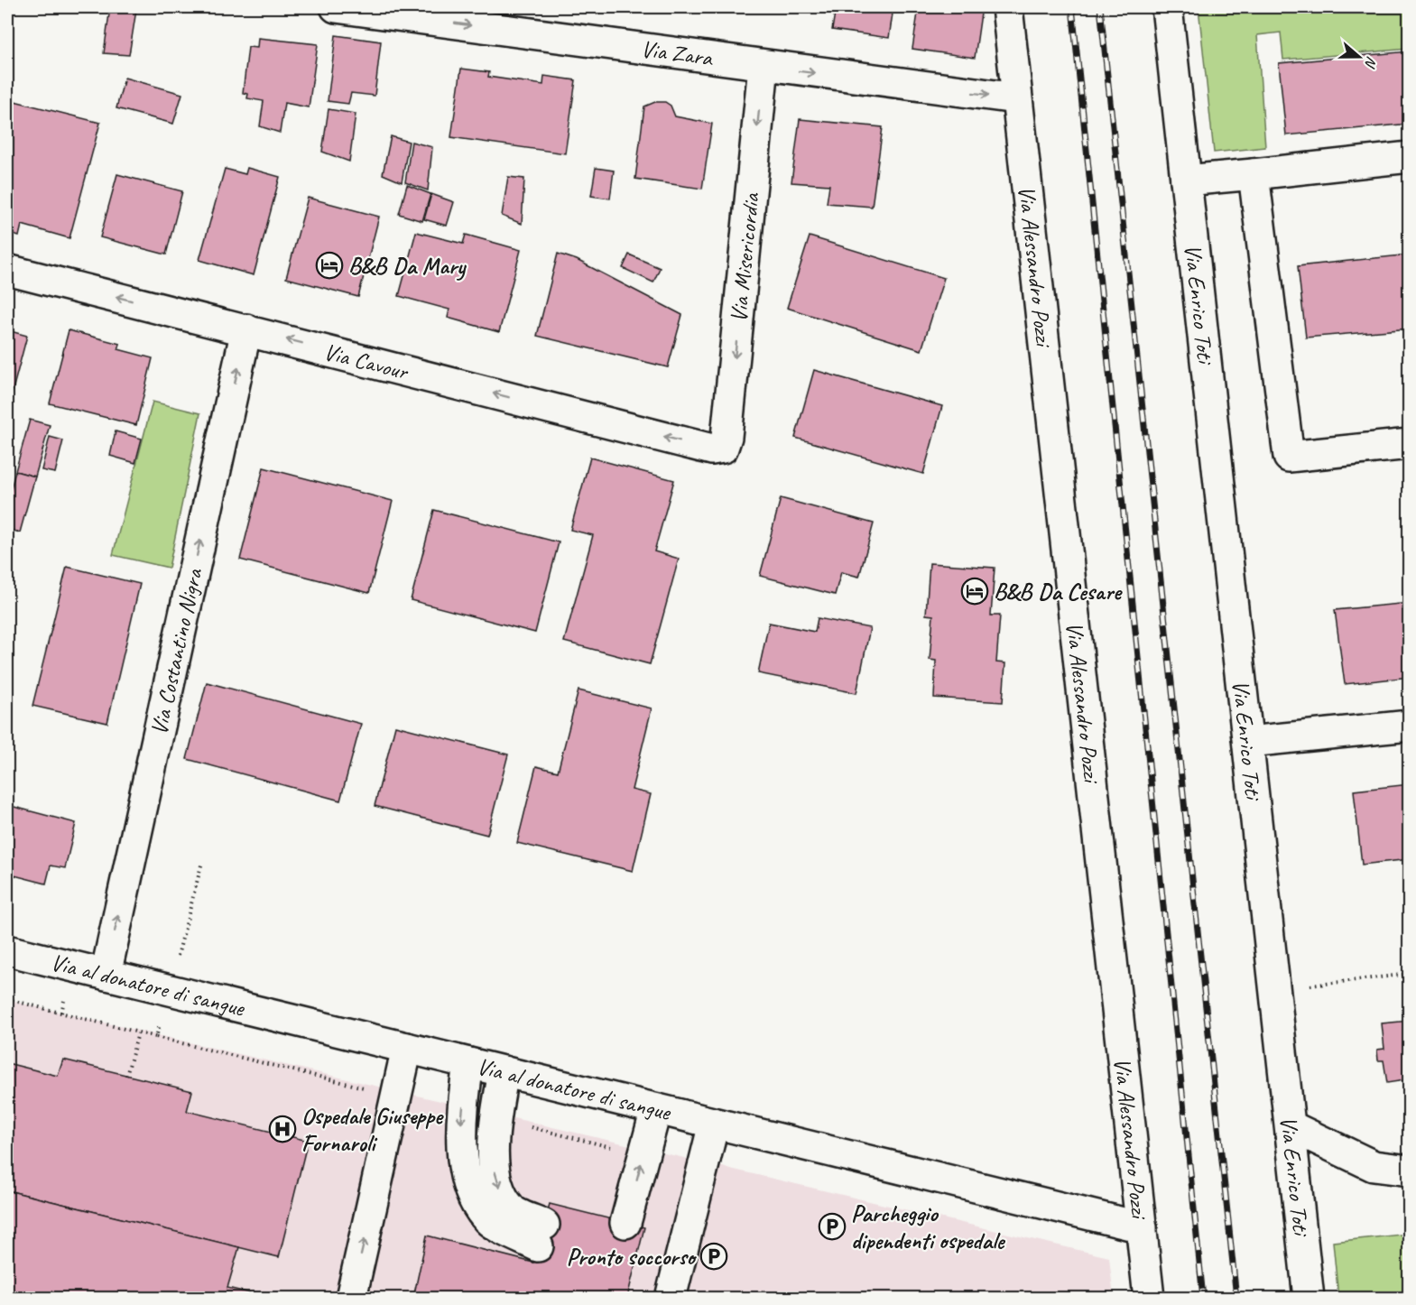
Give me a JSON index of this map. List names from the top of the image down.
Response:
{
  "streets": {
    "street": [
      "Via Zara",
      "Via Misericordia",
      "Via Alessandro Pozzi",
      "Via Enrico Toti",
      "Via Cavour",
      "Via Costantino Nigra",
      "Via al donatore di sangue"
    ]
  },
  "crossings": [
    ["Via Zara", "Via Misericordia"],
    ["Via Zara", "Via Alessandro Pozzi"],
    ["Via Misericordia", "Via Cavour"],
    ["Via Alessandro Pozzi", "Via al donatore di sangue"],
    ["Via Cavour", "Via Costantino Nigra"],
    ["Via Costantino Nigra", "Via al donatore di sangue"]
  ],
  "one_way": [
    "Via Zara",
    "Via Misericordia",
    "Via Cavour",
    "Via Costantino Nigra"
  ],
  "places": {
    "hotel": ["B&B Da Mary", "B&B Da Cesare"],
    "hospital": ["Ospedale Giuseppe Fornaroli"],
    "parking": ["Parcheggio dipendenti ospedale", "Pronto soccorso"]
  },
  "north": "right"
}
